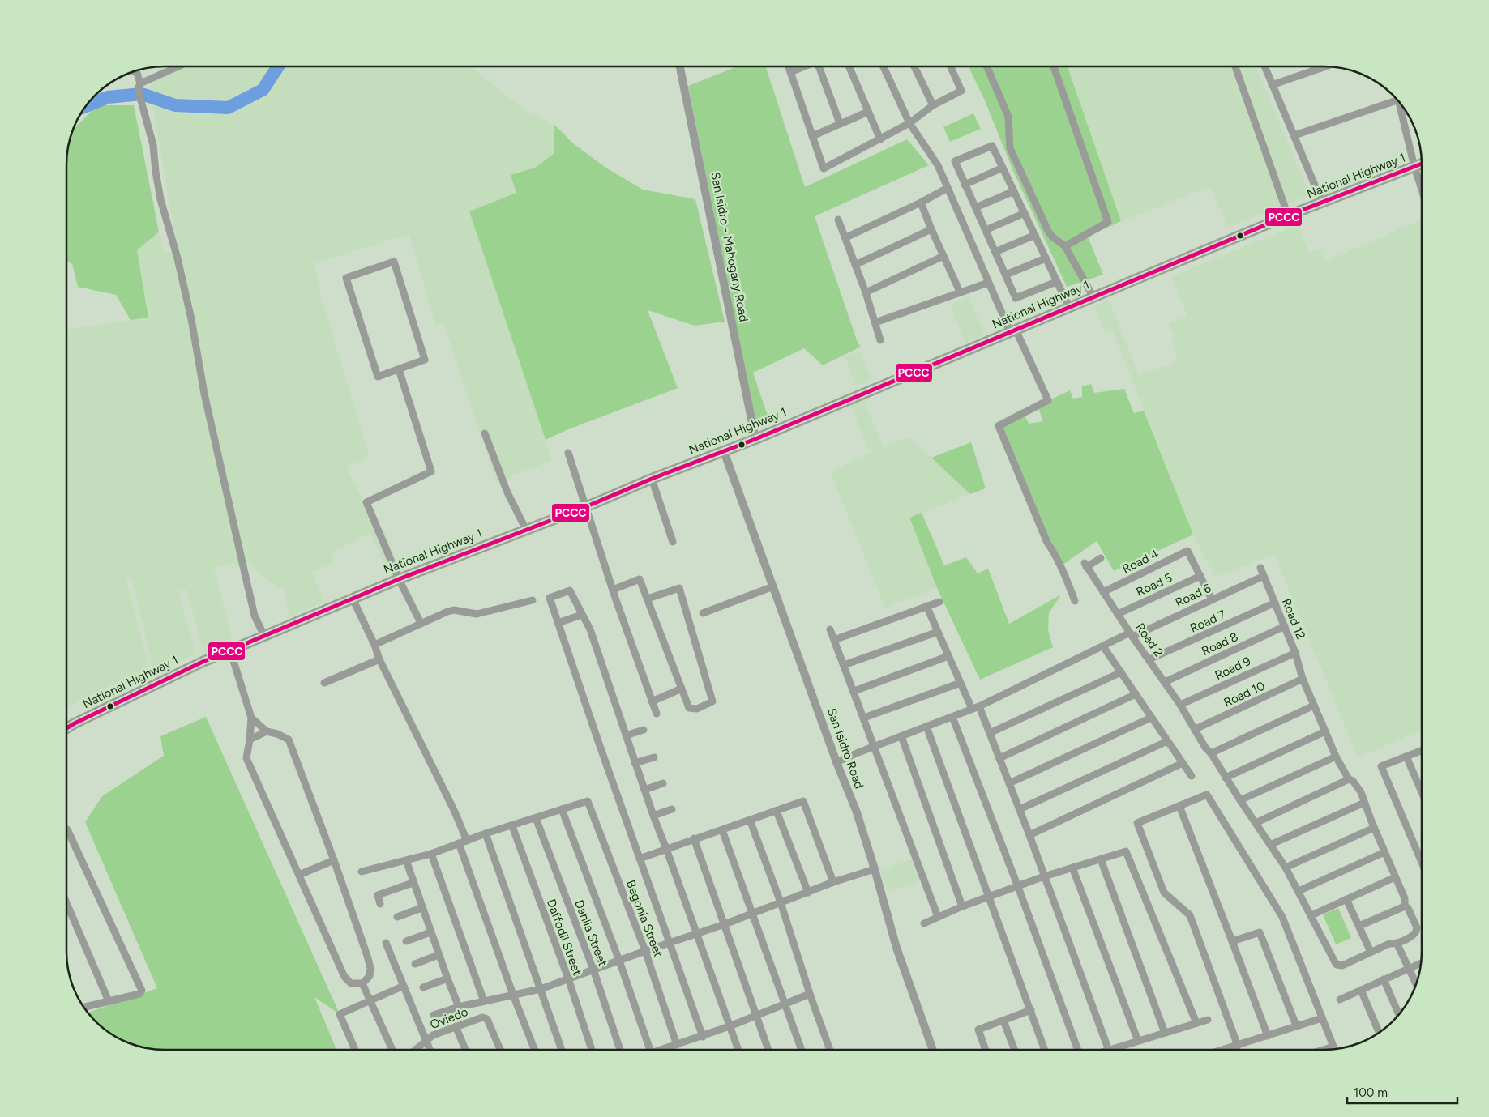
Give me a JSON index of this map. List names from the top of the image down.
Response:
{
  "streets": {
    "highway": ["National Highway 1"],
    "street": [
      "San Isidro - Mahogany Road",
      "Road 4",
      "Road 5",
      "Road 6",
      "Road 12",
      "Road 7",
      "Road 2",
      "Road 8",
      "Road 9",
      "Road 10",
      "San Isidro Road",
      "Begonia Street",
      "Dahlia Street",
      "Daffodil Street",
      "Oviedo"
    ]
  },
  "crossings": [
    ["National Highway 1", "San Isidro - Mahogany Road"],
    ["National Highway 1", "San Isidro Road"],
    ["Road 4", "Road 5"],
    ["Road 4", "Road 2"],
    ["Road 5", "Road 2"],
    ["Road 6", "Road 12"],
    ["Road 6", "Road 2"],
    ["Road 6", "San Isidro Road"],
    ["Road 12", "Road 7"],
    ["Road 12", "Road 8"],
    ["Road 12", "Road 9"],
    ["Road 12", "Road 10"],
    ["Road 7", "Road 2"],
    ["Road 2", "Road 8"],
    ["Road 2", "Road 9"],
    ["Road 2", "Road 10"]
  ],
  "lines": ["transit line PCCC"],
  "scale_bar": "100 m"
}
